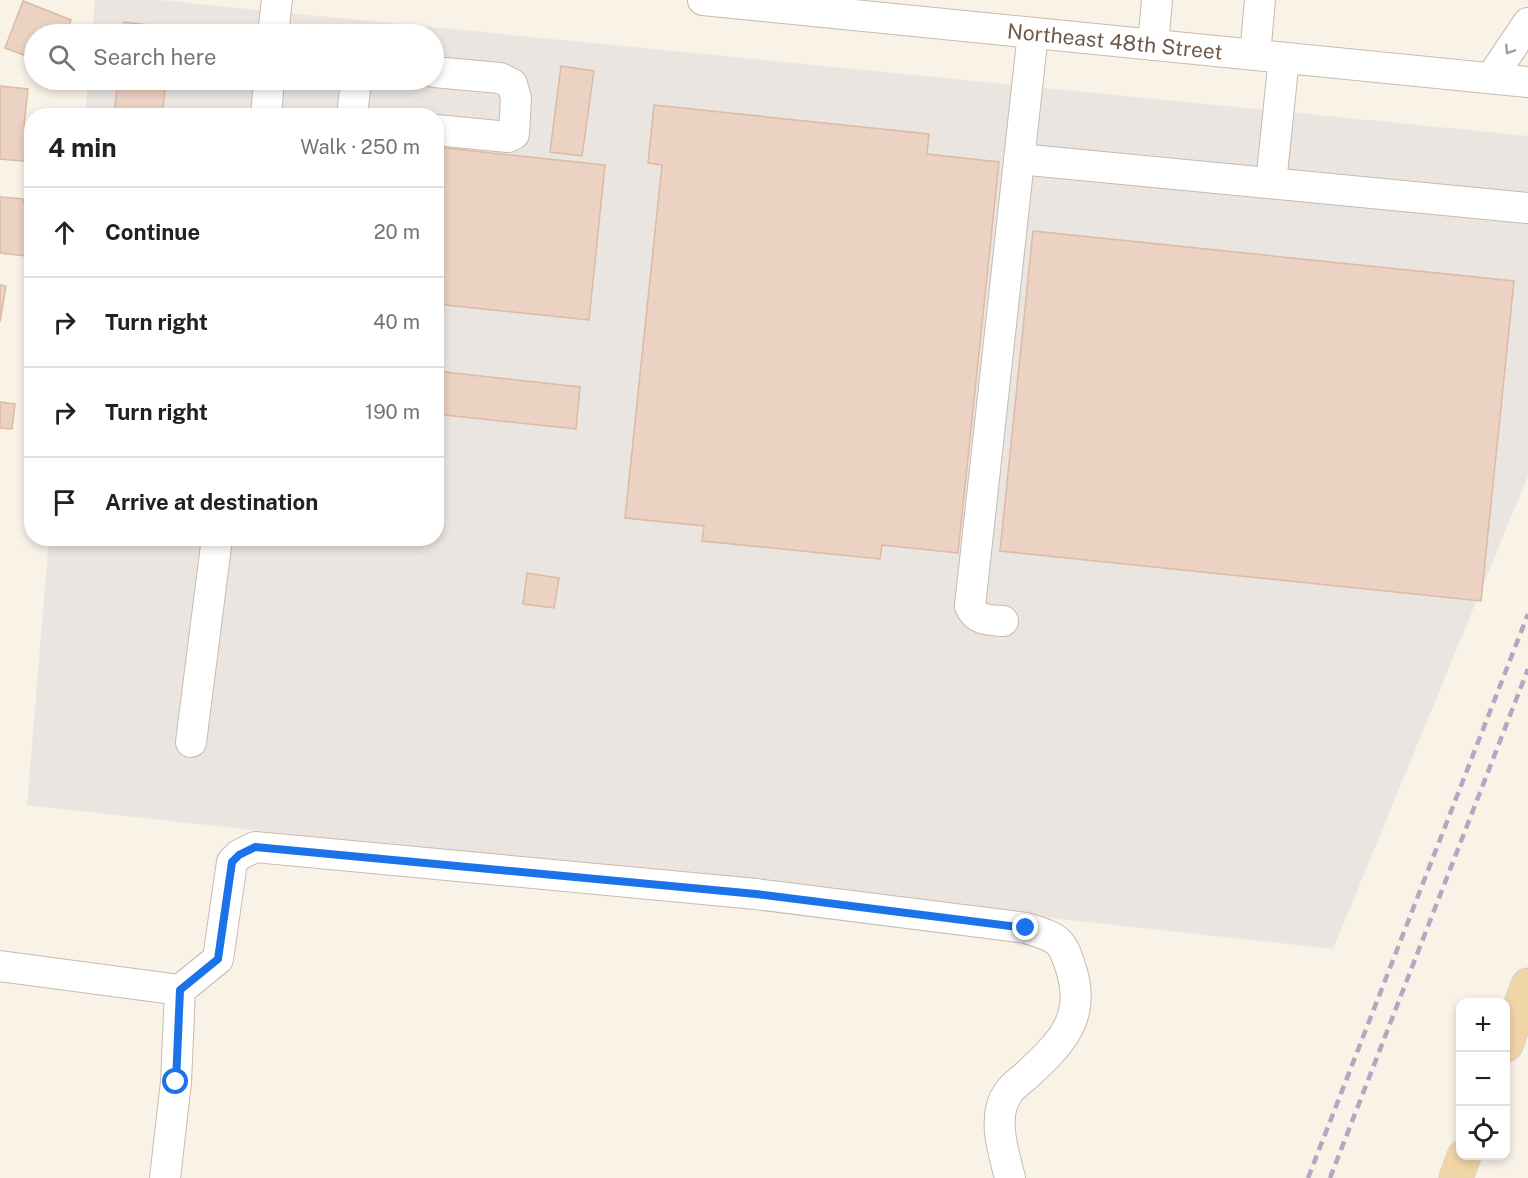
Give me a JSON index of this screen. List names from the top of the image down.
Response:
{
  "streets": {
    "street": ["Northeast 48th Street"]
  },
  "page": {
    "search": "Search here",
    "heading": ["4 min", "Walk · 250 m"],
    "list": [
      ["Continue", "20 m"],
      ["Turn right", "40 m"],
      ["Turn right", "190 m"],
      "Arrive at destination"
    ],
    "map_buttons": ["+", "−"]
  }
}
